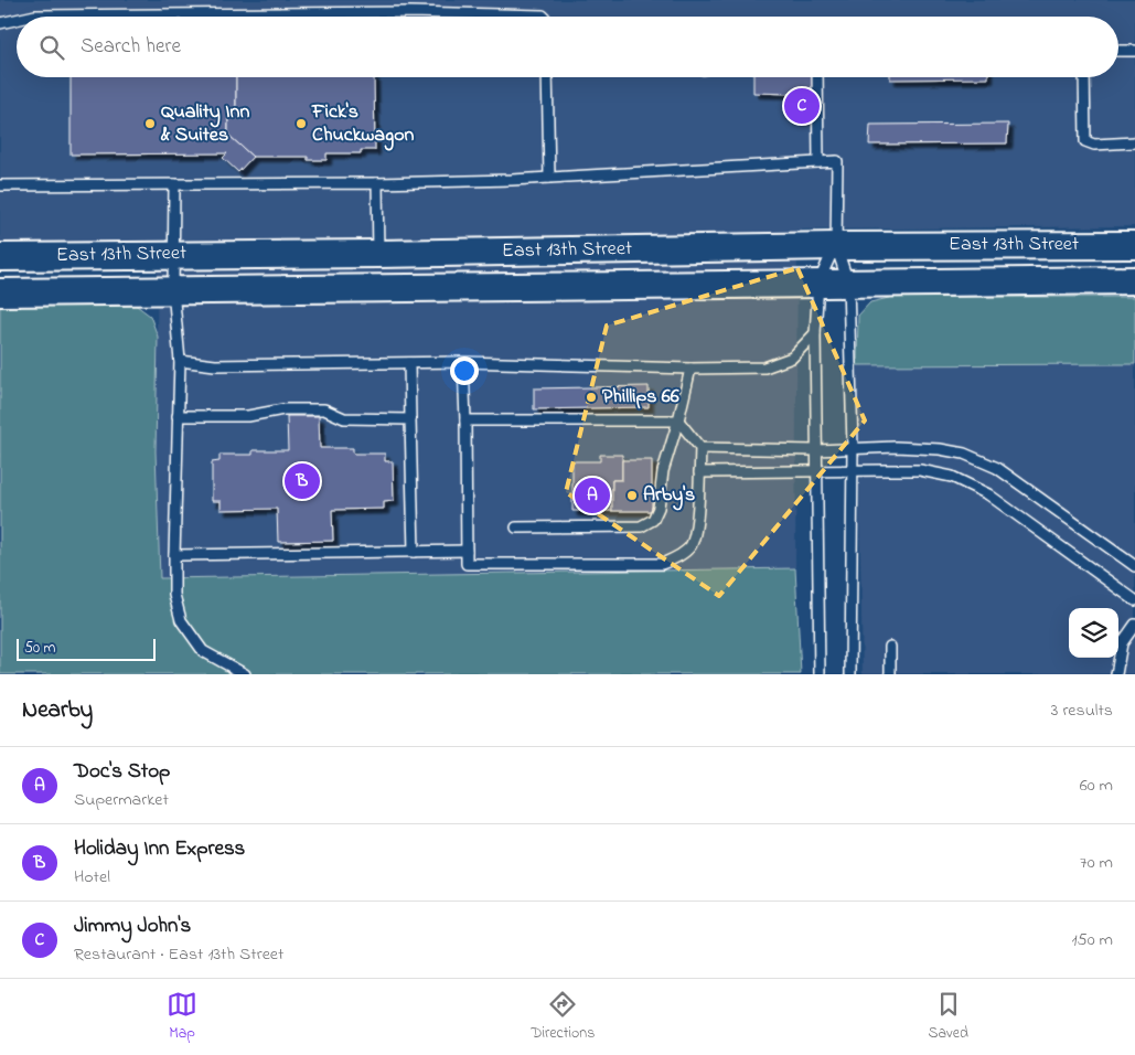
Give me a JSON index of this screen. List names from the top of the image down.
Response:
{
  "streets": {
    "main road": ["East 13th Street"]
  },
  "places": [
    "Quality Inn & Suites",
    "Fick's Chuckwagon",
    "Phillips 66",
    "Arby's"
  ],
  "scale_bar": "50 m",
  "page": {
    "search": "Search here",
    "pins": ["C", "B", "A"],
    "scale": "50 m",
    "heading": ["Nearby", "3 results"],
    "list": [
      {
        "mark": "A",
        "name": "Doc's Stop",
        "note": "Supermarket",
        "value": "60 m"
      },
      {
        "mark": "B",
        "name": "Holiday Inn Express",
        "note": "Hotel",
        "value": "70 m"
      },
      {
        "mark": "C",
        "name": "Jimmy John's",
        "note": "Restaurant · East 13th Street",
        "value": "150 m"
      }
    ],
    "nav": ["Map", "Directions", "Saved"]
  }
}
